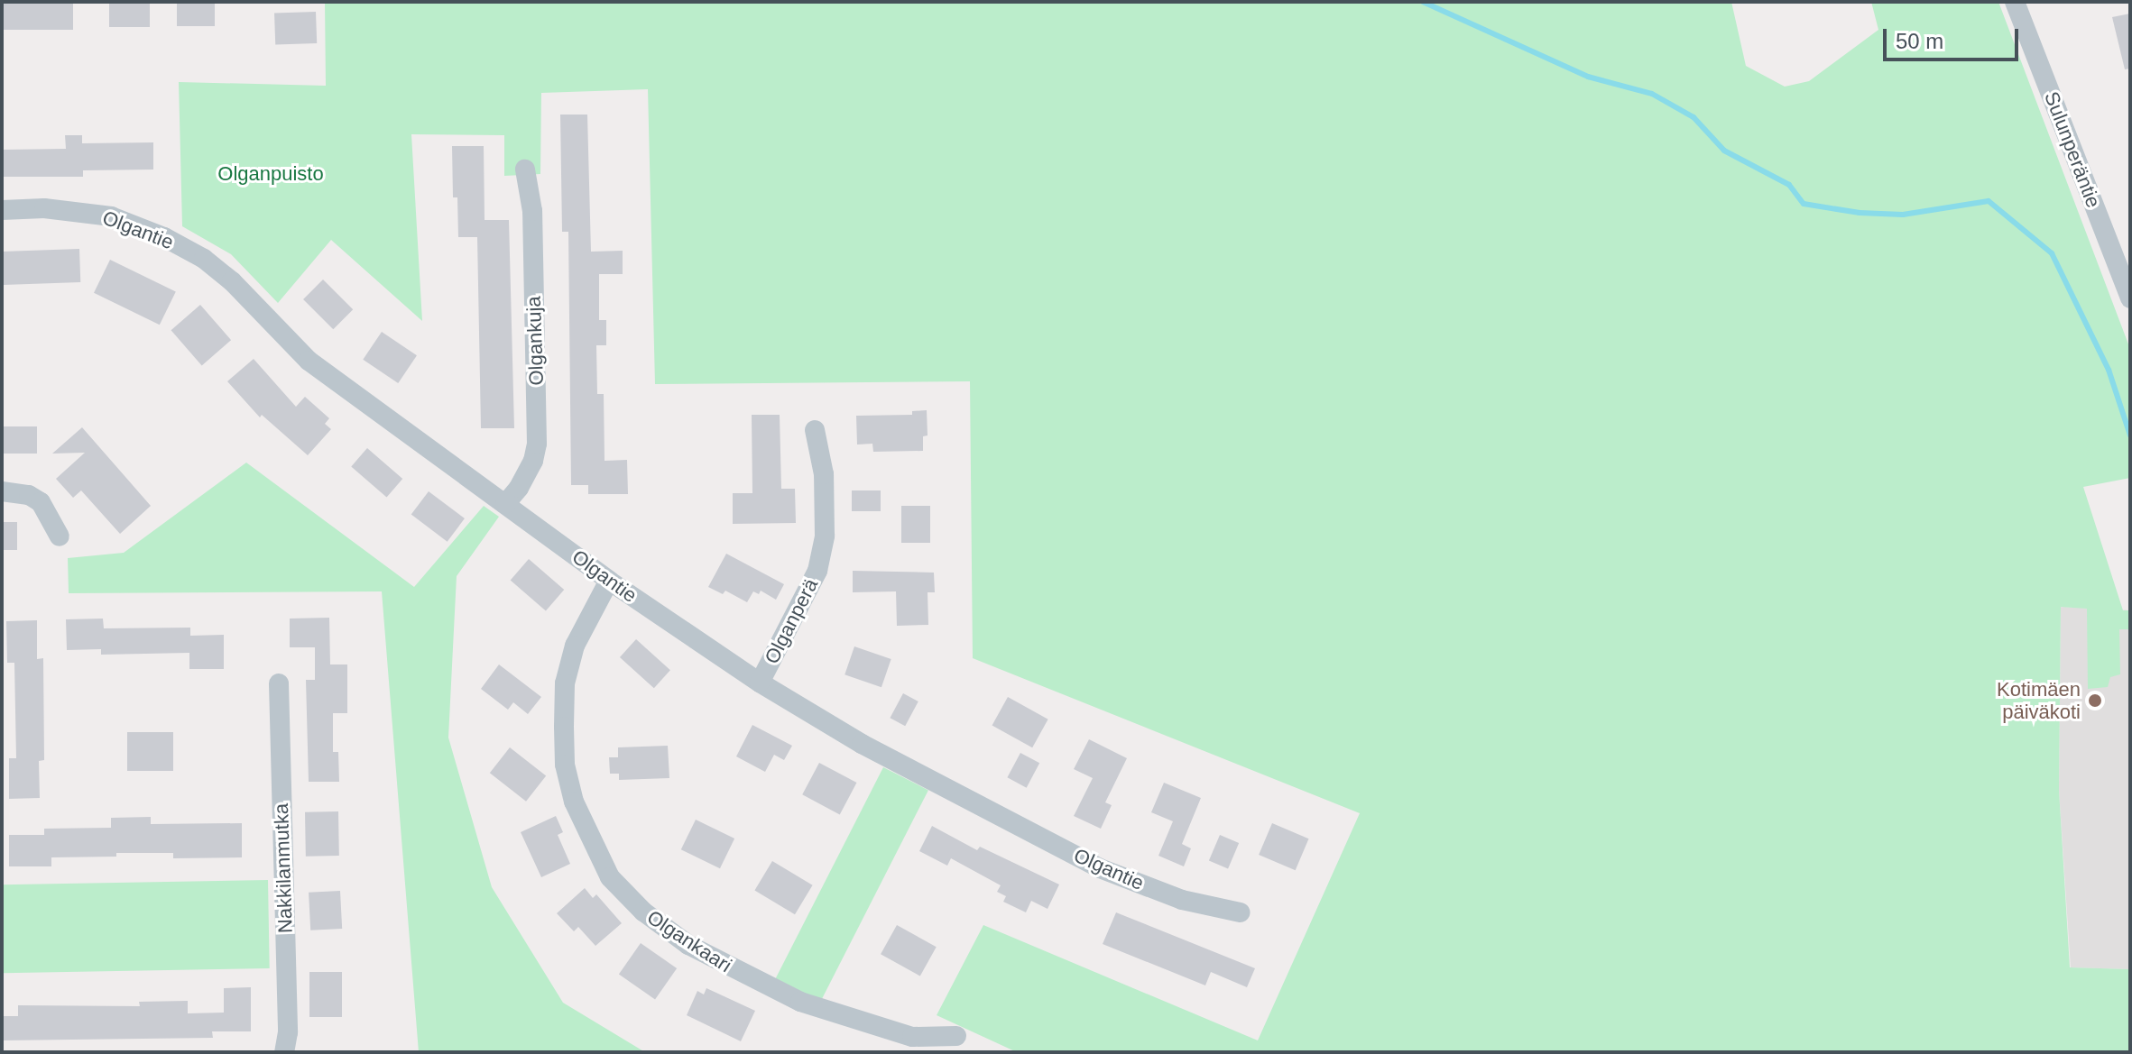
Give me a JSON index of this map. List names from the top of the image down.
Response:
{
  "streets": {
    "street": [
      "Sulunperäntie",
      "Olgantie",
      "Olgankuja",
      "Olganperä",
      "Nakkilanmutka",
      "Olgankaari"
    ]
  },
  "crossings": [
    ["Olgantie", "Olgankuja"],
    ["Olgantie", "Olganperä"],
    ["Olgantie", "Olgankaari"]
  ],
  "parks": ["Olganpuisto"],
  "places": ["Kotimäen päiväkoti"],
  "scale_bar": "50 m"
}
